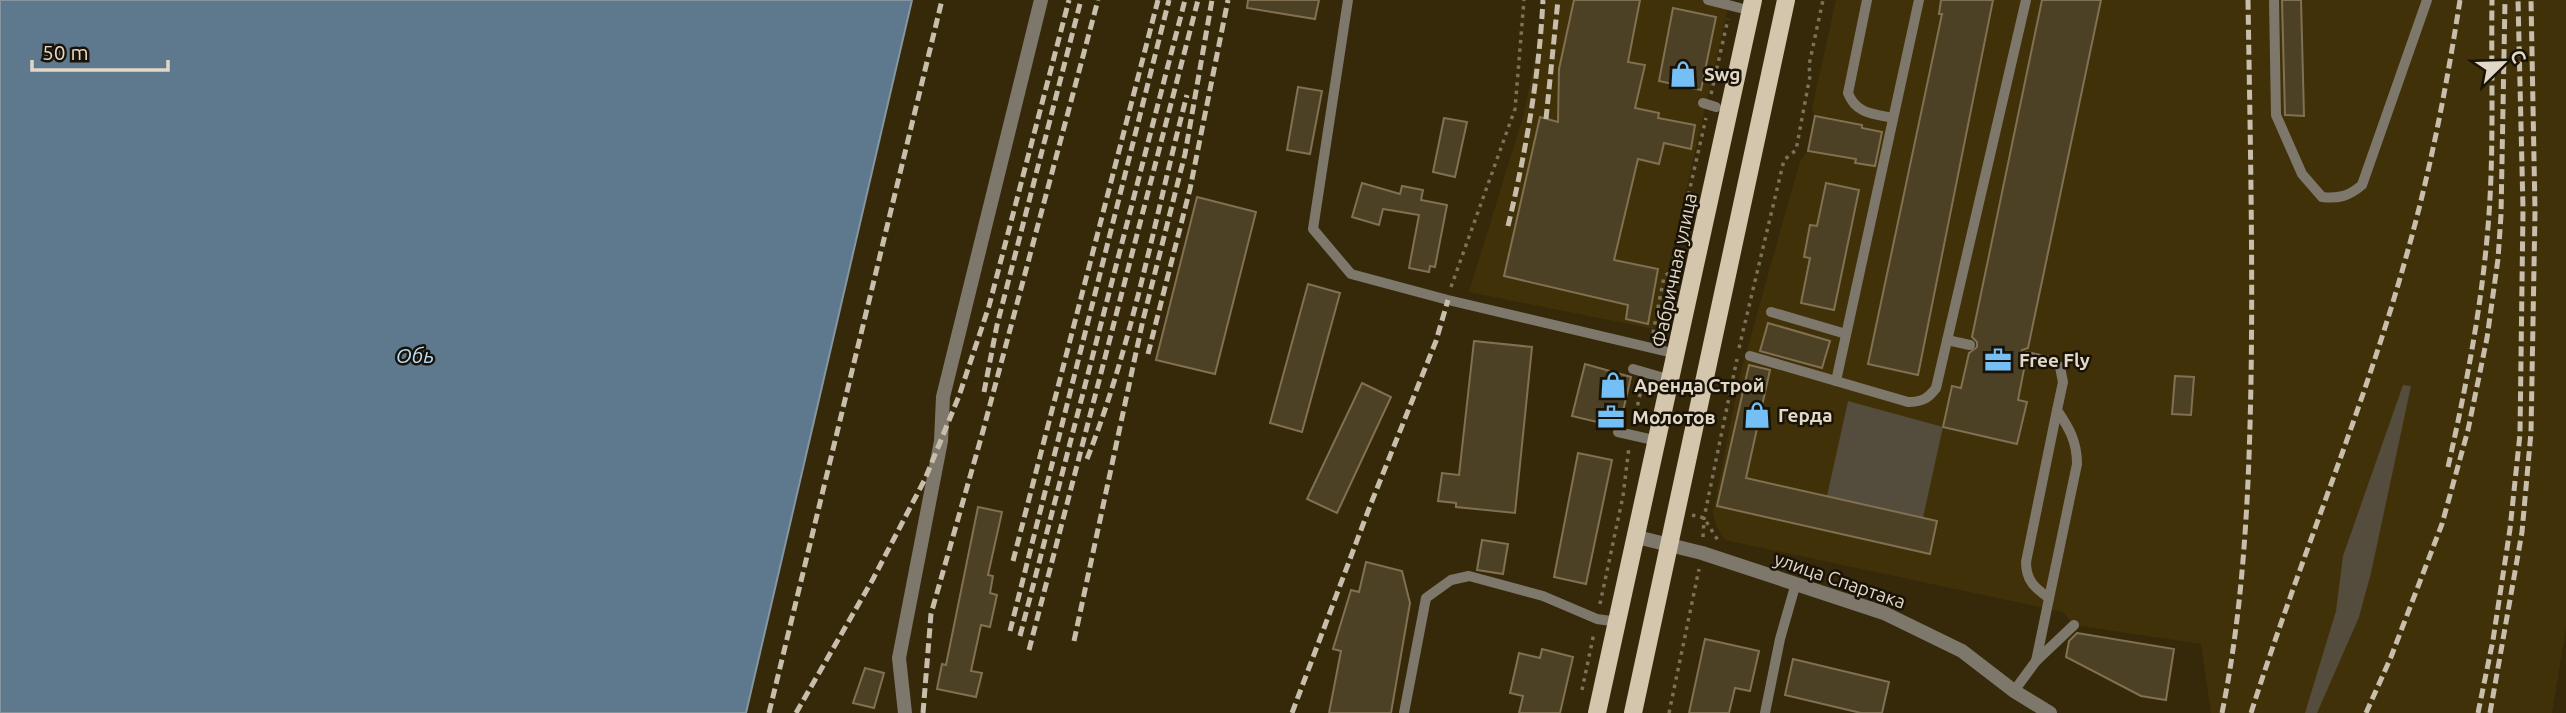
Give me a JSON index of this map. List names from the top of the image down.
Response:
{
  "streets": {
    "main road": ["Фабричная улица"],
    "street": ["улица Спартака"]
  },
  "crossings": [
    ["Фабричная улица", "улица Спартака"]
  ],
  "water": ["Обь"],
  "places": {
    "shop": ["Swg", "Аренда Строй", "Герда"],
    "office": ["Free Fly", "Молотов"]
  },
  "scale_bar": "50 m",
  "north": "top right"
}
